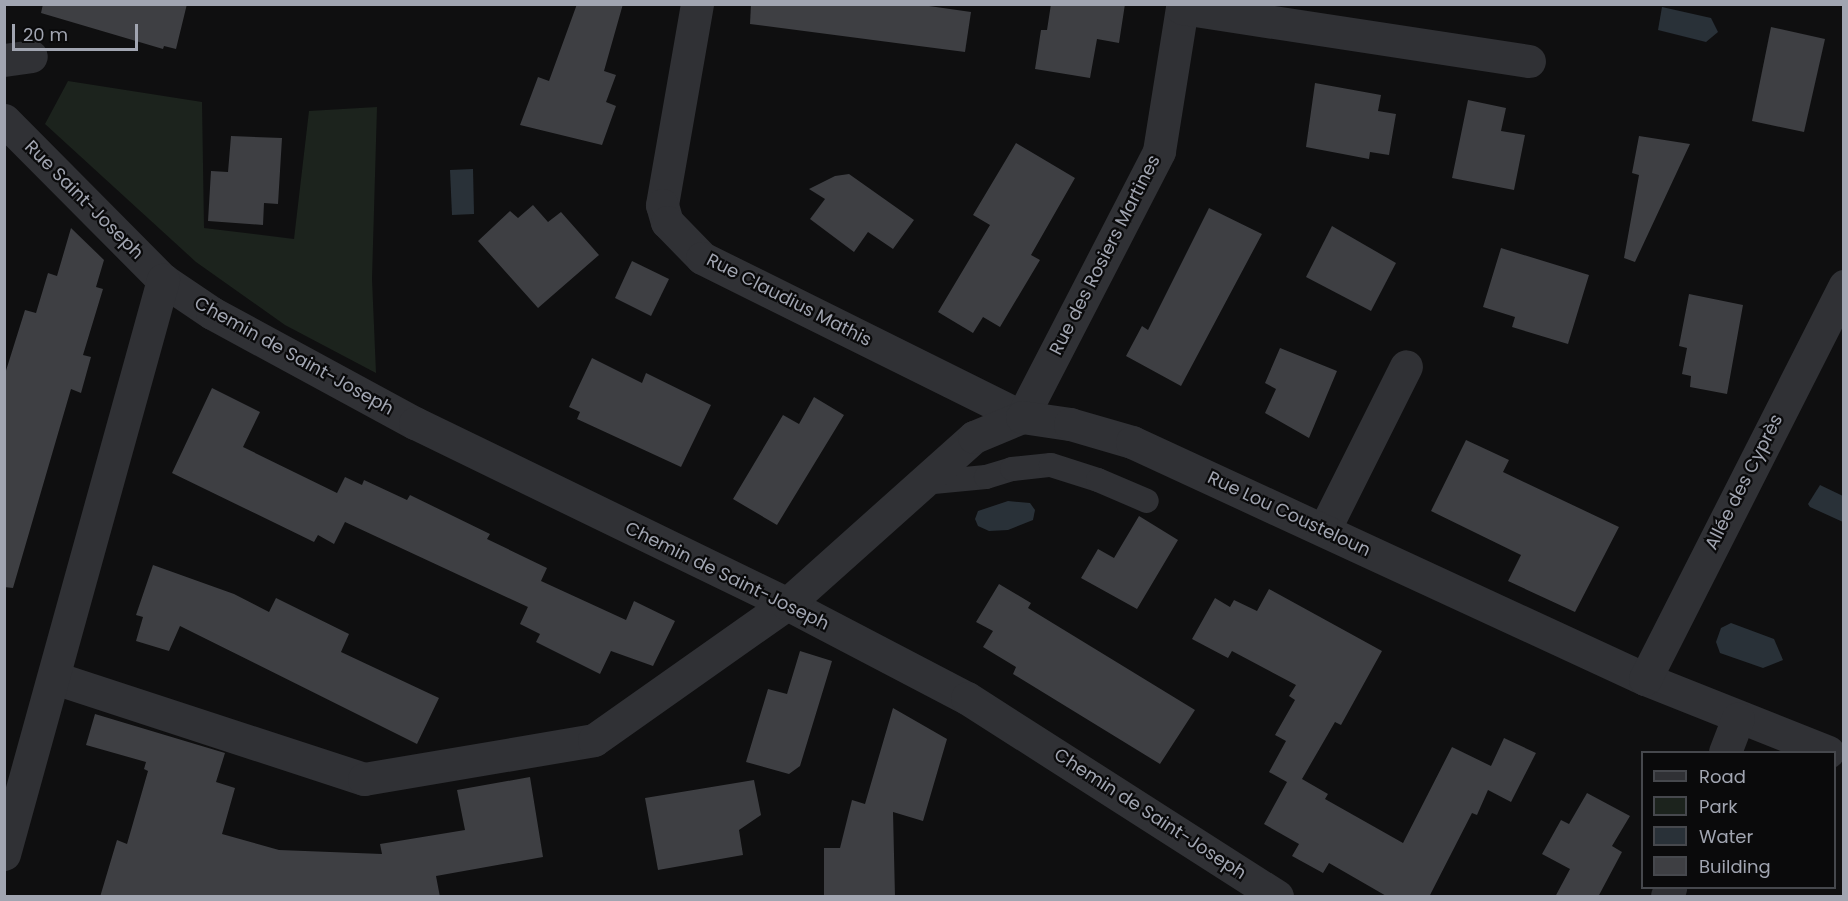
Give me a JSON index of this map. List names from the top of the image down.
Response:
{
  "streets": {
    "street": [
      "Rue Saint-Joseph",
      "Rue des Rosiers Martines",
      "Rue Claudius Mathis",
      "Chemin de Saint-Joseph",
      "Allée des Cyprès",
      "Rue Lou Cousteloun"
    ]
  },
  "crossings": [
    ["Rue Saint-Joseph", "Chemin de Saint-Joseph"],
    ["Rue des Rosiers Martines", "Rue Claudius Mathis"],
    ["Rue des Rosiers Martines", "Rue Lou Cousteloun"],
    ["Rue Claudius Mathis", "Rue Lou Cousteloun"],
    ["Allée des Cyprès", "Rue Lou Cousteloun"]
  ],
  "legend": [
    "Road",
    "Park",
    "Water",
    "Building"
  ],
  "scale_bar": "20 m"
}
